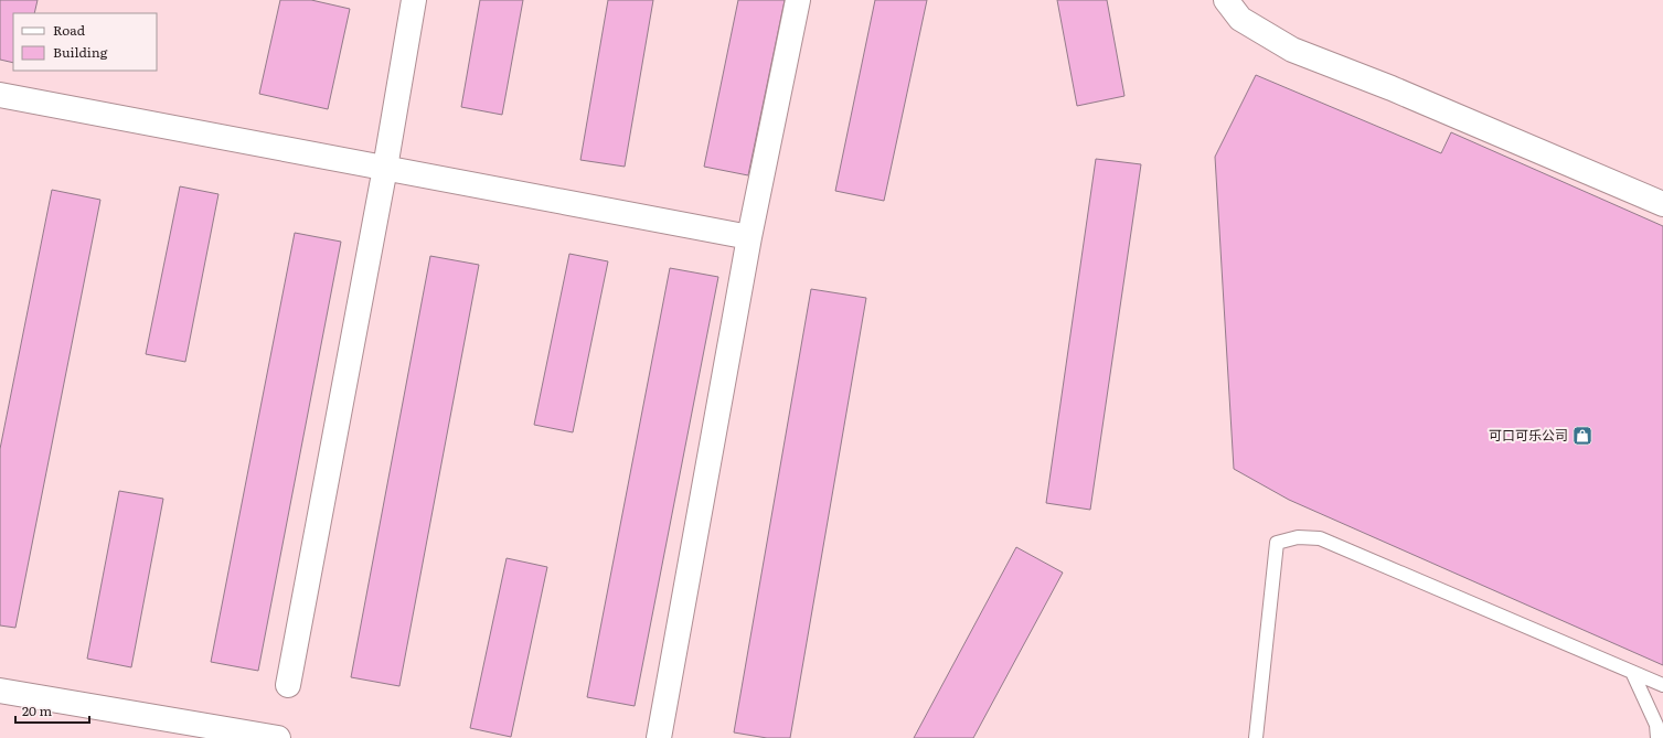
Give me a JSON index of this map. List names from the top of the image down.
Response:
{
  "places": {
    "shop": ["可口可乐公司"]
  },
  "legend": ["Road", "Building"],
  "scale_bar": "20 m"
}
